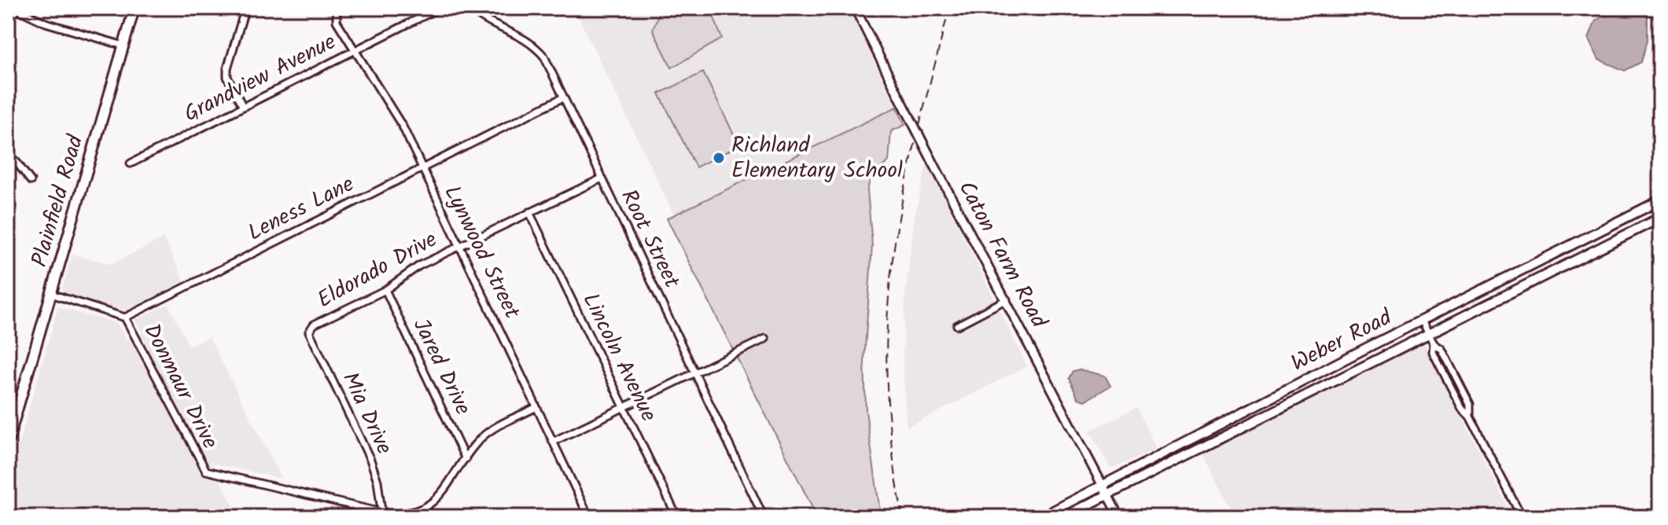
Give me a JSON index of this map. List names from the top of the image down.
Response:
{
  "streets": {
    "main road": ["Plainfield Road", "Weber Road"],
    "street": [
      "Grandview Avenue",
      "Leness Lane",
      "Root Street",
      "Lynwood Street",
      "Caton Farm Road",
      "Eldorado Drive",
      "Lincoln Avenue",
      "Jared Drive",
      "Donmaur Drive",
      "Mia Drive"
    ]
  },
  "crossings": [
    ["Grandview Avenue", "Lynwood Street"],
    ["Leness Lane", "Root Street"],
    ["Leness Lane", "Lynwood Street"],
    ["Leness Lane", "Donmaur Drive"],
    ["Root Street", "Eldorado Drive"],
    ["Lynwood Street", "Eldorado Drive"],
    ["Caton Farm Road", "Weber Road"],
    ["Eldorado Drive", "Lincoln Avenue"],
    ["Eldorado Drive", "Jared Drive"],
    ["Eldorado Drive", "Mia Drive"],
    ["Donmaur Drive", "Mia Drive"]
  ],
  "places": ["Richland Elementary School"]
}
